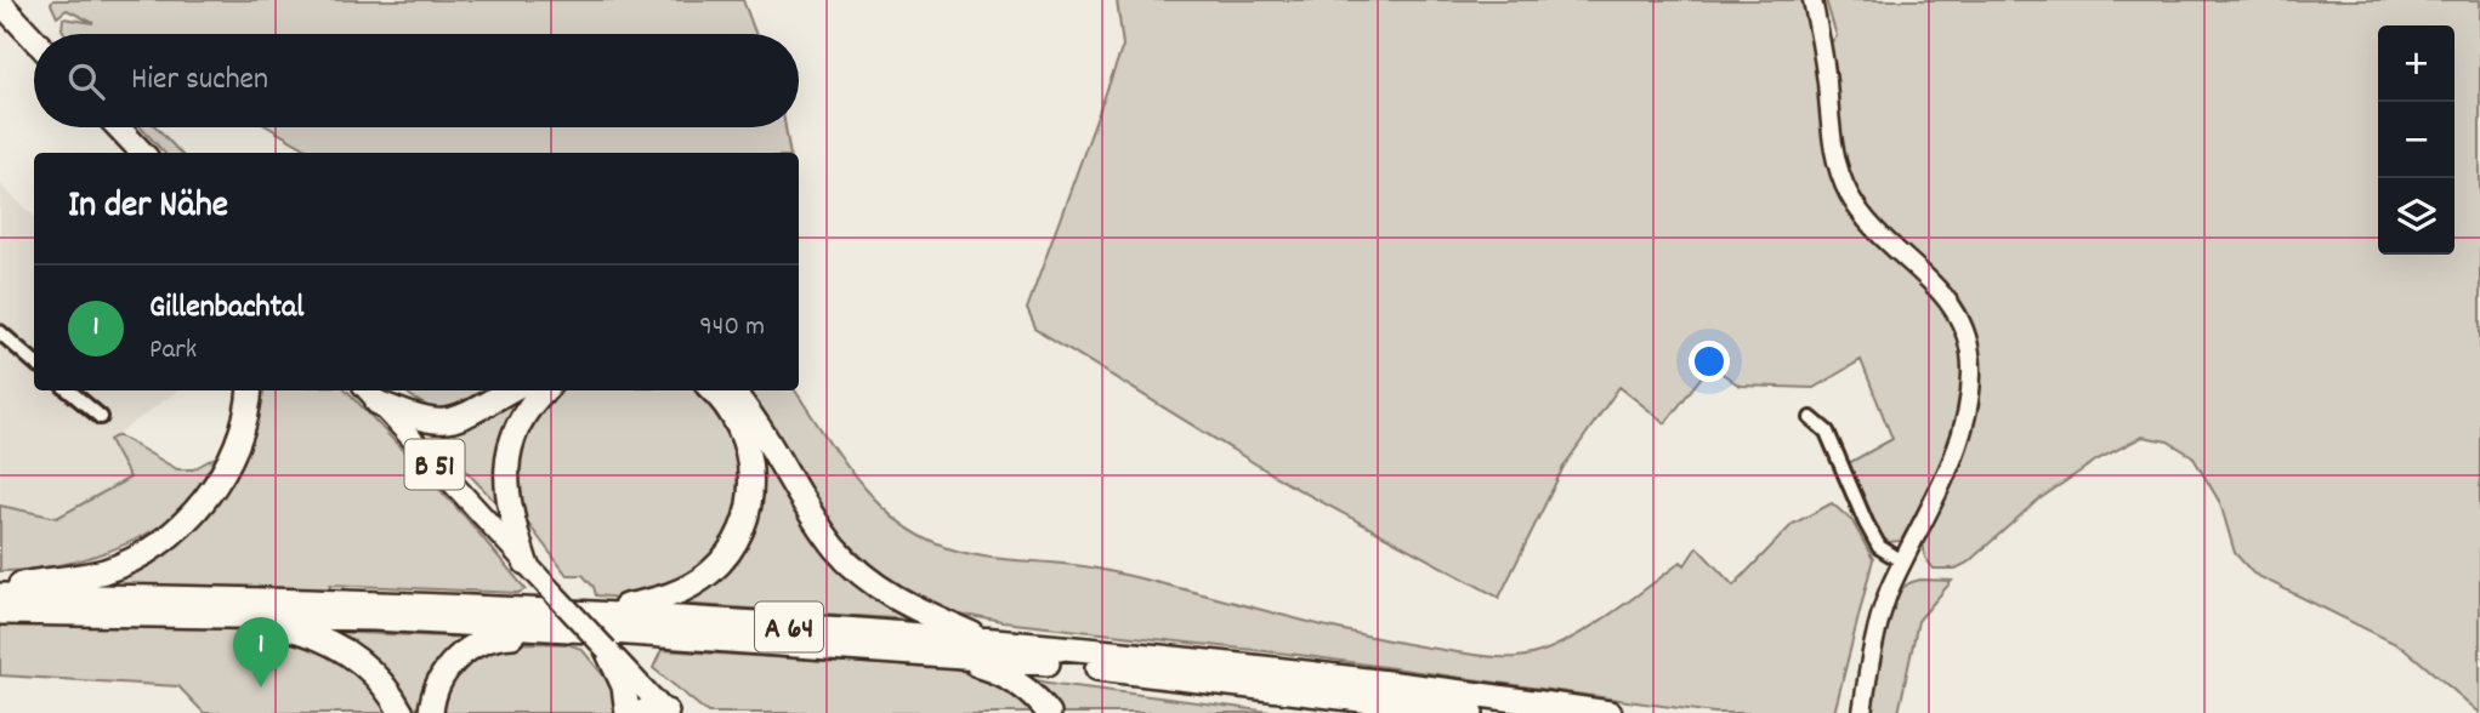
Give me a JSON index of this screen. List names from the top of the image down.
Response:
{
  "streets": {
    "highway": ["A 64"],
    "main road": ["B 51"]
  },
  "crossings": [
    ["B 51", "A 64"]
  ],
  "page": {
    "map_buttons": ["+", "−"],
    "search": "Hier suchen",
    "heading": "In der Nähe",
    "list": [
      {
        "mark": "1",
        "name": "Gillenbachtal",
        "note": "Park",
        "value": "940 m"
      }
    ],
    "pins": "1"
  }
}
